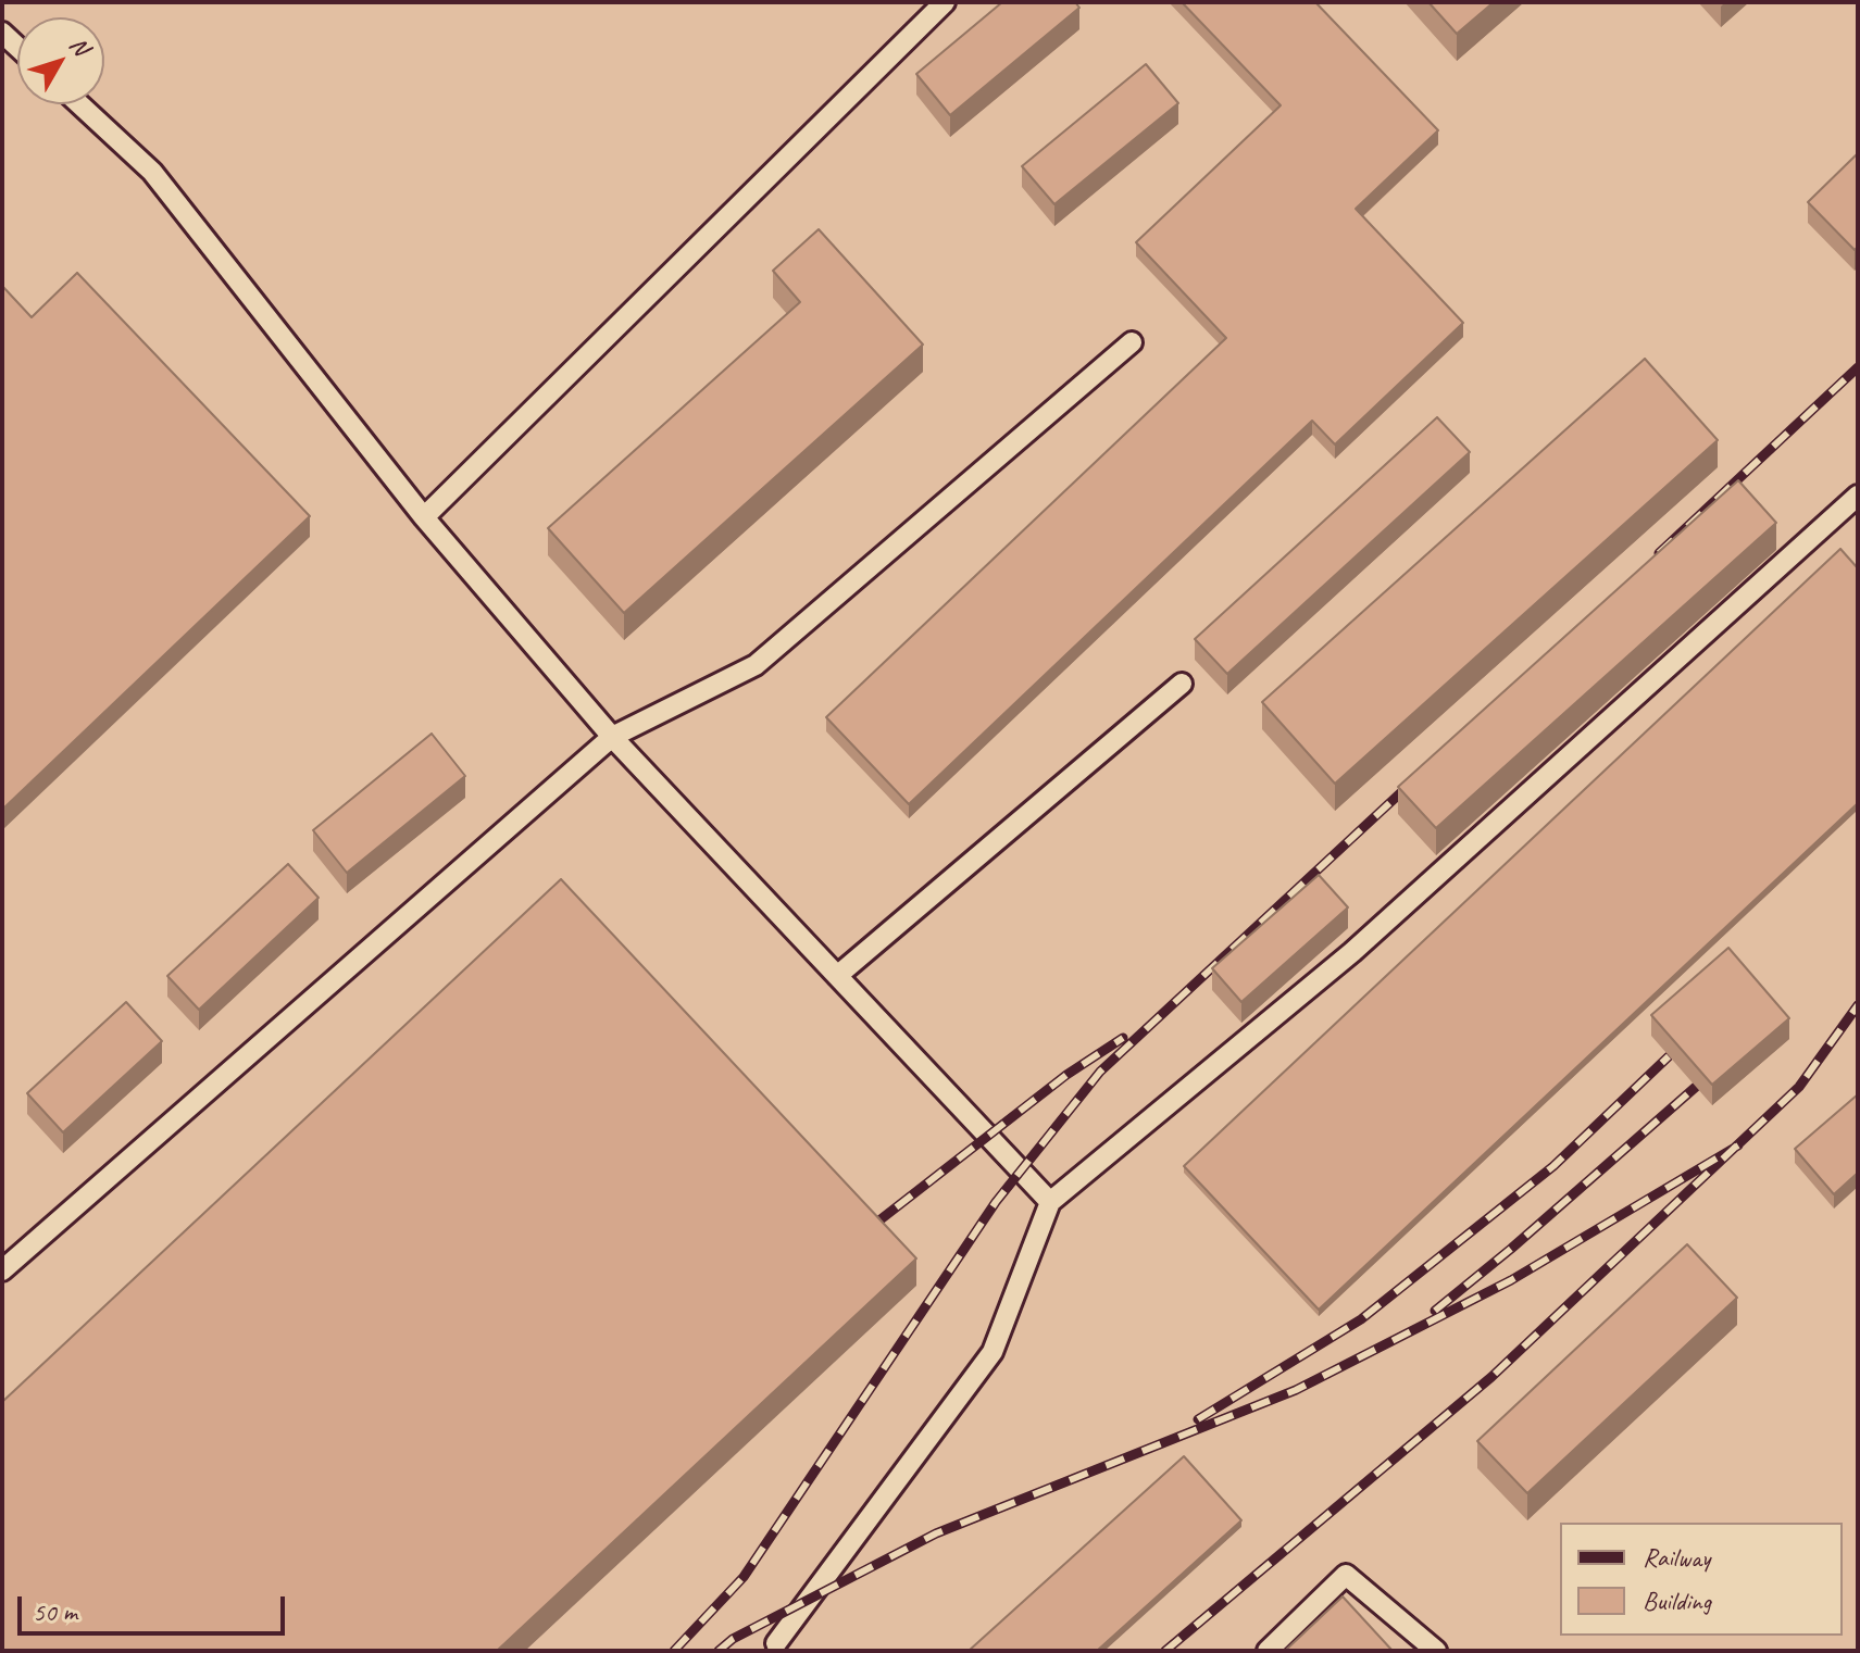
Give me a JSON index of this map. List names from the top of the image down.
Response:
{
  "legend": ["Railway", "Building"],
  "scale_bar": "50 m",
  "north": "top right"
}
